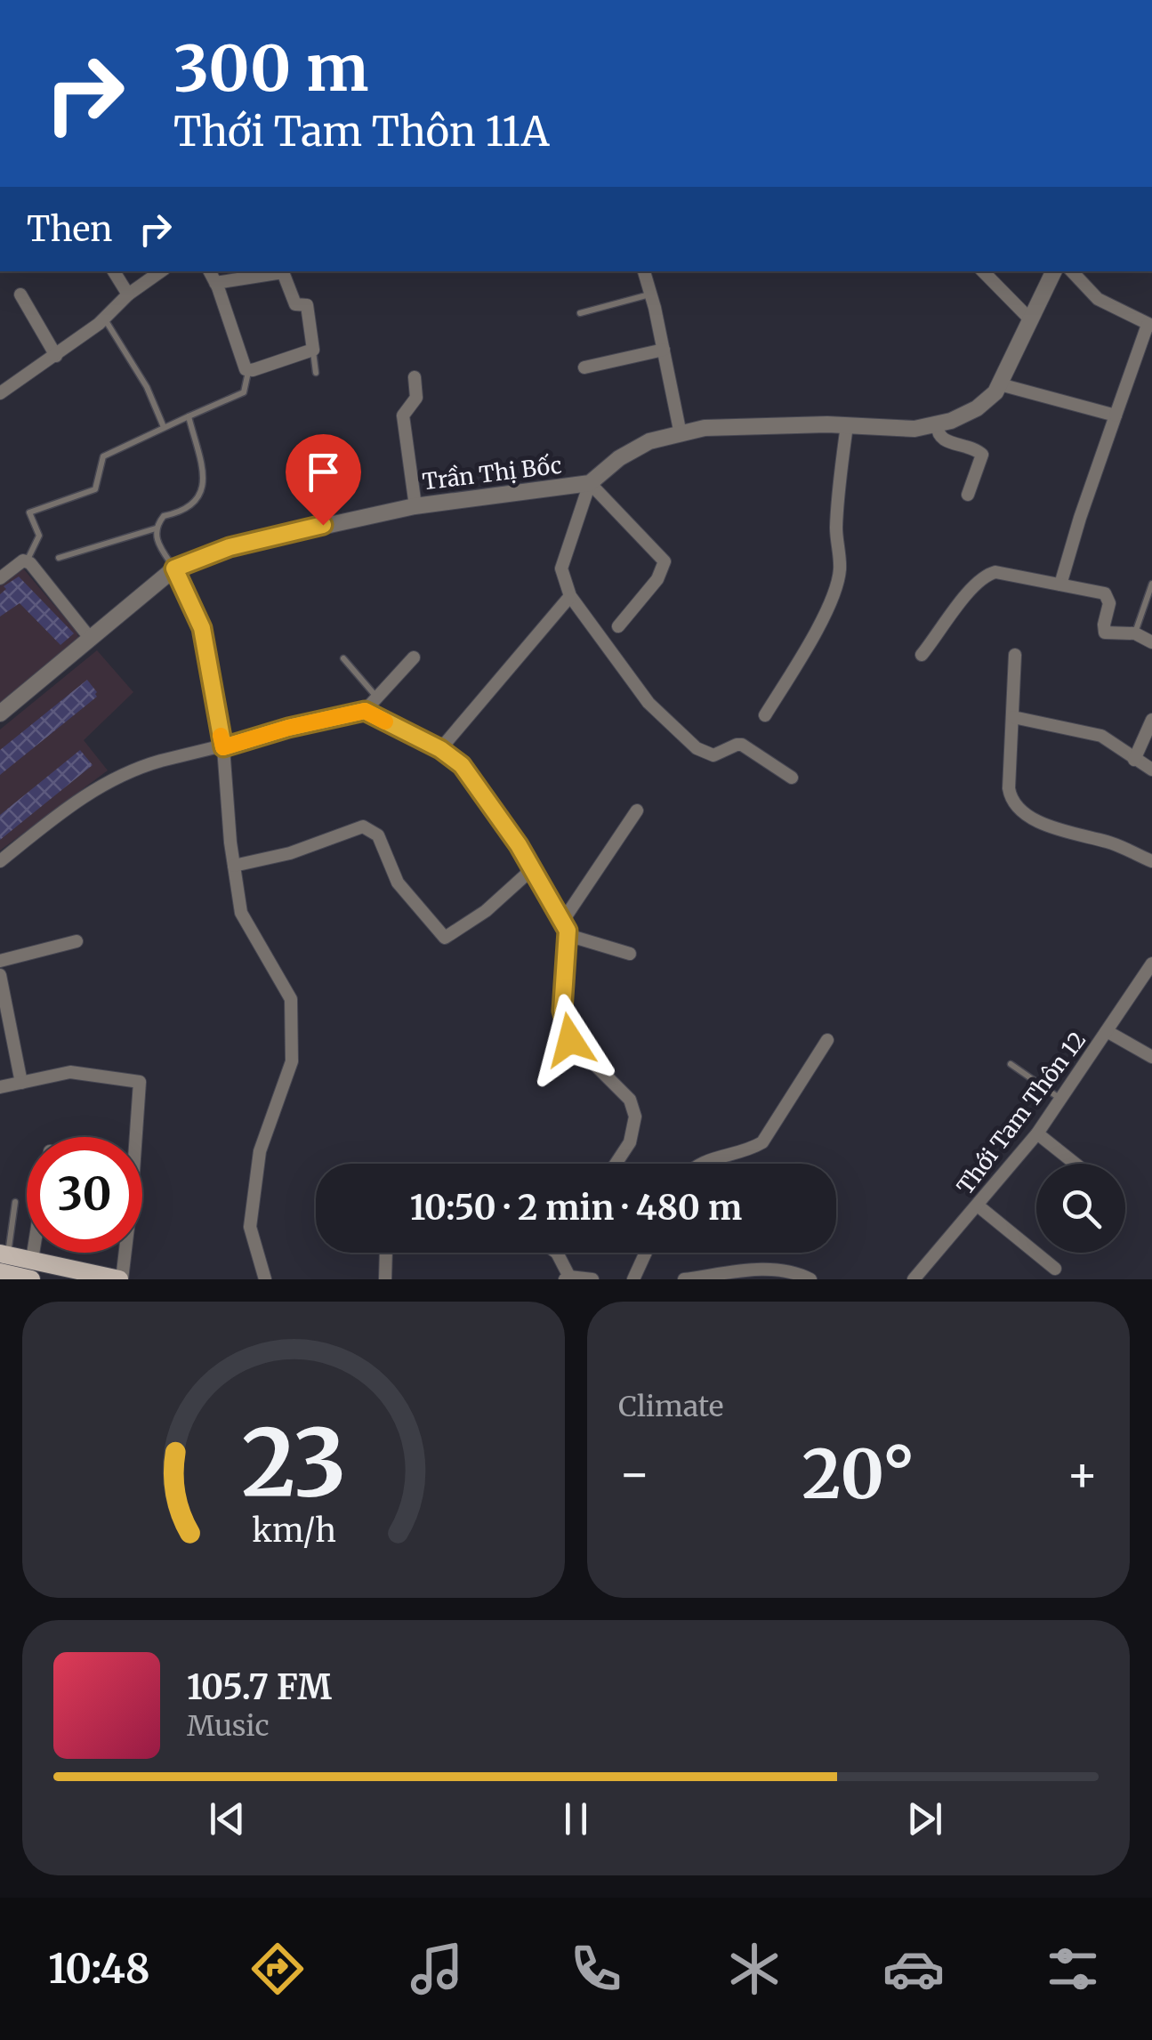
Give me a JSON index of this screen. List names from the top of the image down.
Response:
{
  "streets": {
    "street": ["Trần Thị Bốc", "Thới Tam Thôn 12"]
  },
  "page": {
    "turn": ["300 m", "Thới Tam Thôn 11A"],
    "then": "Then",
    "limit": "30",
    "trip": "10:50 · 2 min · 480 m",
    "tile": "Climate",
    "heat": ["−", "20°", "+"],
    "song": ["105.7 FM", "Music"],
    "tabs": "10:48",
    "gauge": ["23", "km/h"]
  }
}
